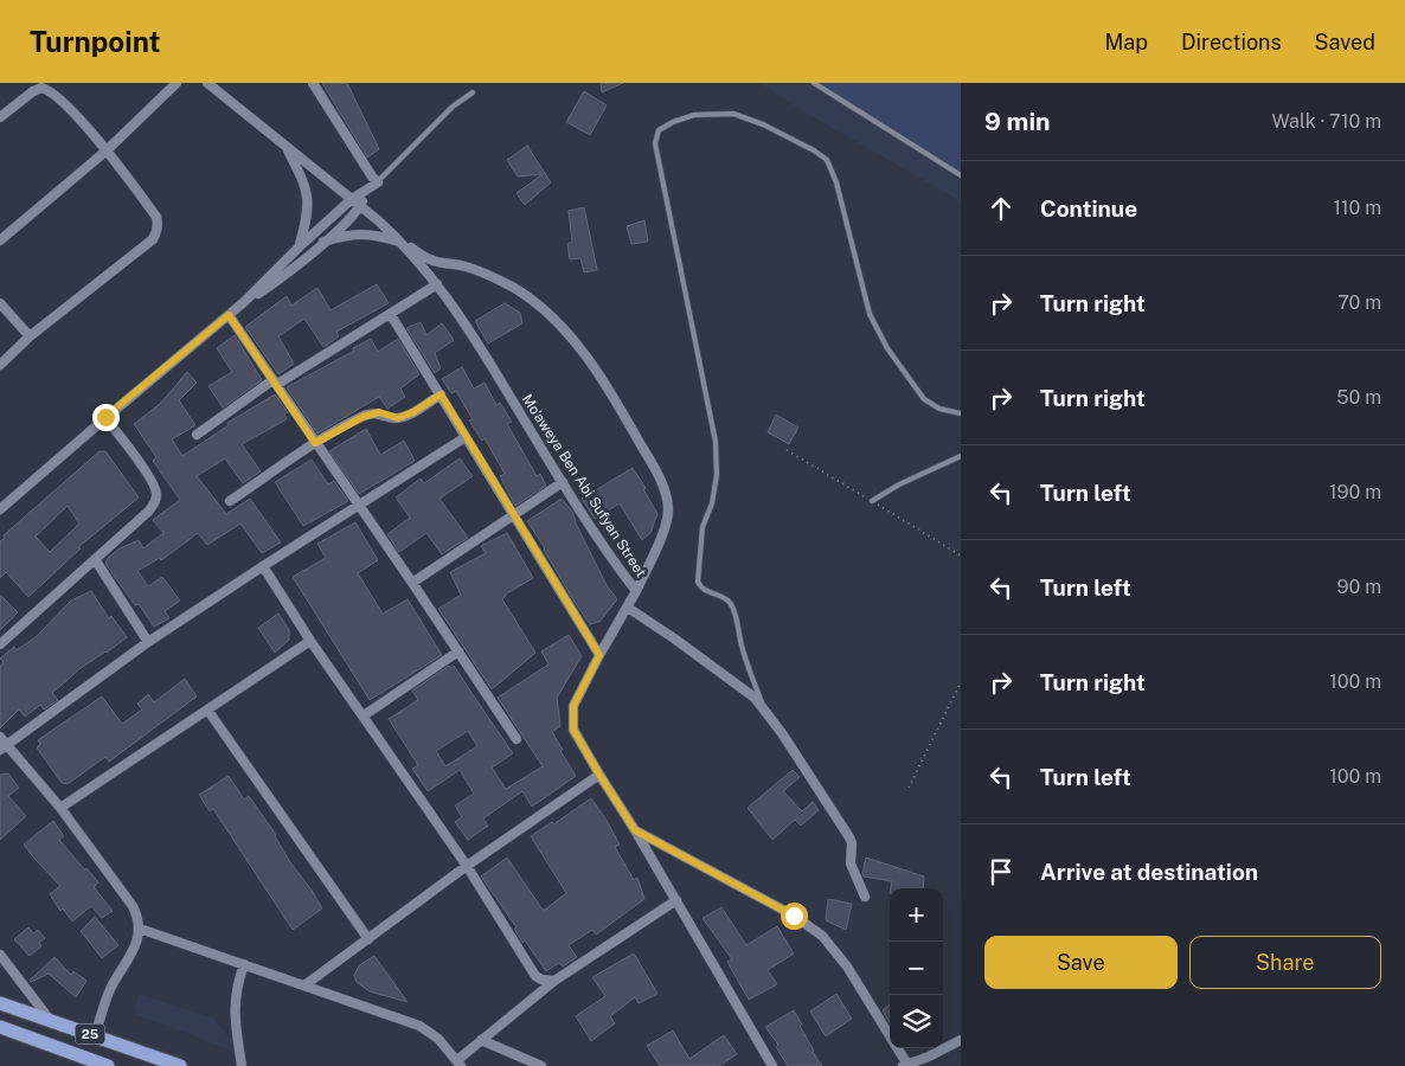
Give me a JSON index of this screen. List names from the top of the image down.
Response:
{
  "streets": {
    "main road": ["25"],
    "street": ["Mo'aweya Ben Abi Sufyan Street"]
  },
  "page": {
    "header": "Turnpoint",
    "nav": ["Map", "Directions", "Saved"],
    "heading": ["9 min", "Walk · 710 m"],
    "list": [
      ["Continue", "110 m"],
      ["Turn right", "70 m"],
      ["Turn right", "50 m"],
      ["Turn left", "190 m"],
      ["Turn left", "90 m"],
      ["Turn right", "100 m"],
      ["Turn left", "100 m"],
      "Arrive at destination"
    ],
    "map_buttons": ["+", "−"],
    "buttons": ["Save", "Share"]
  }
}
